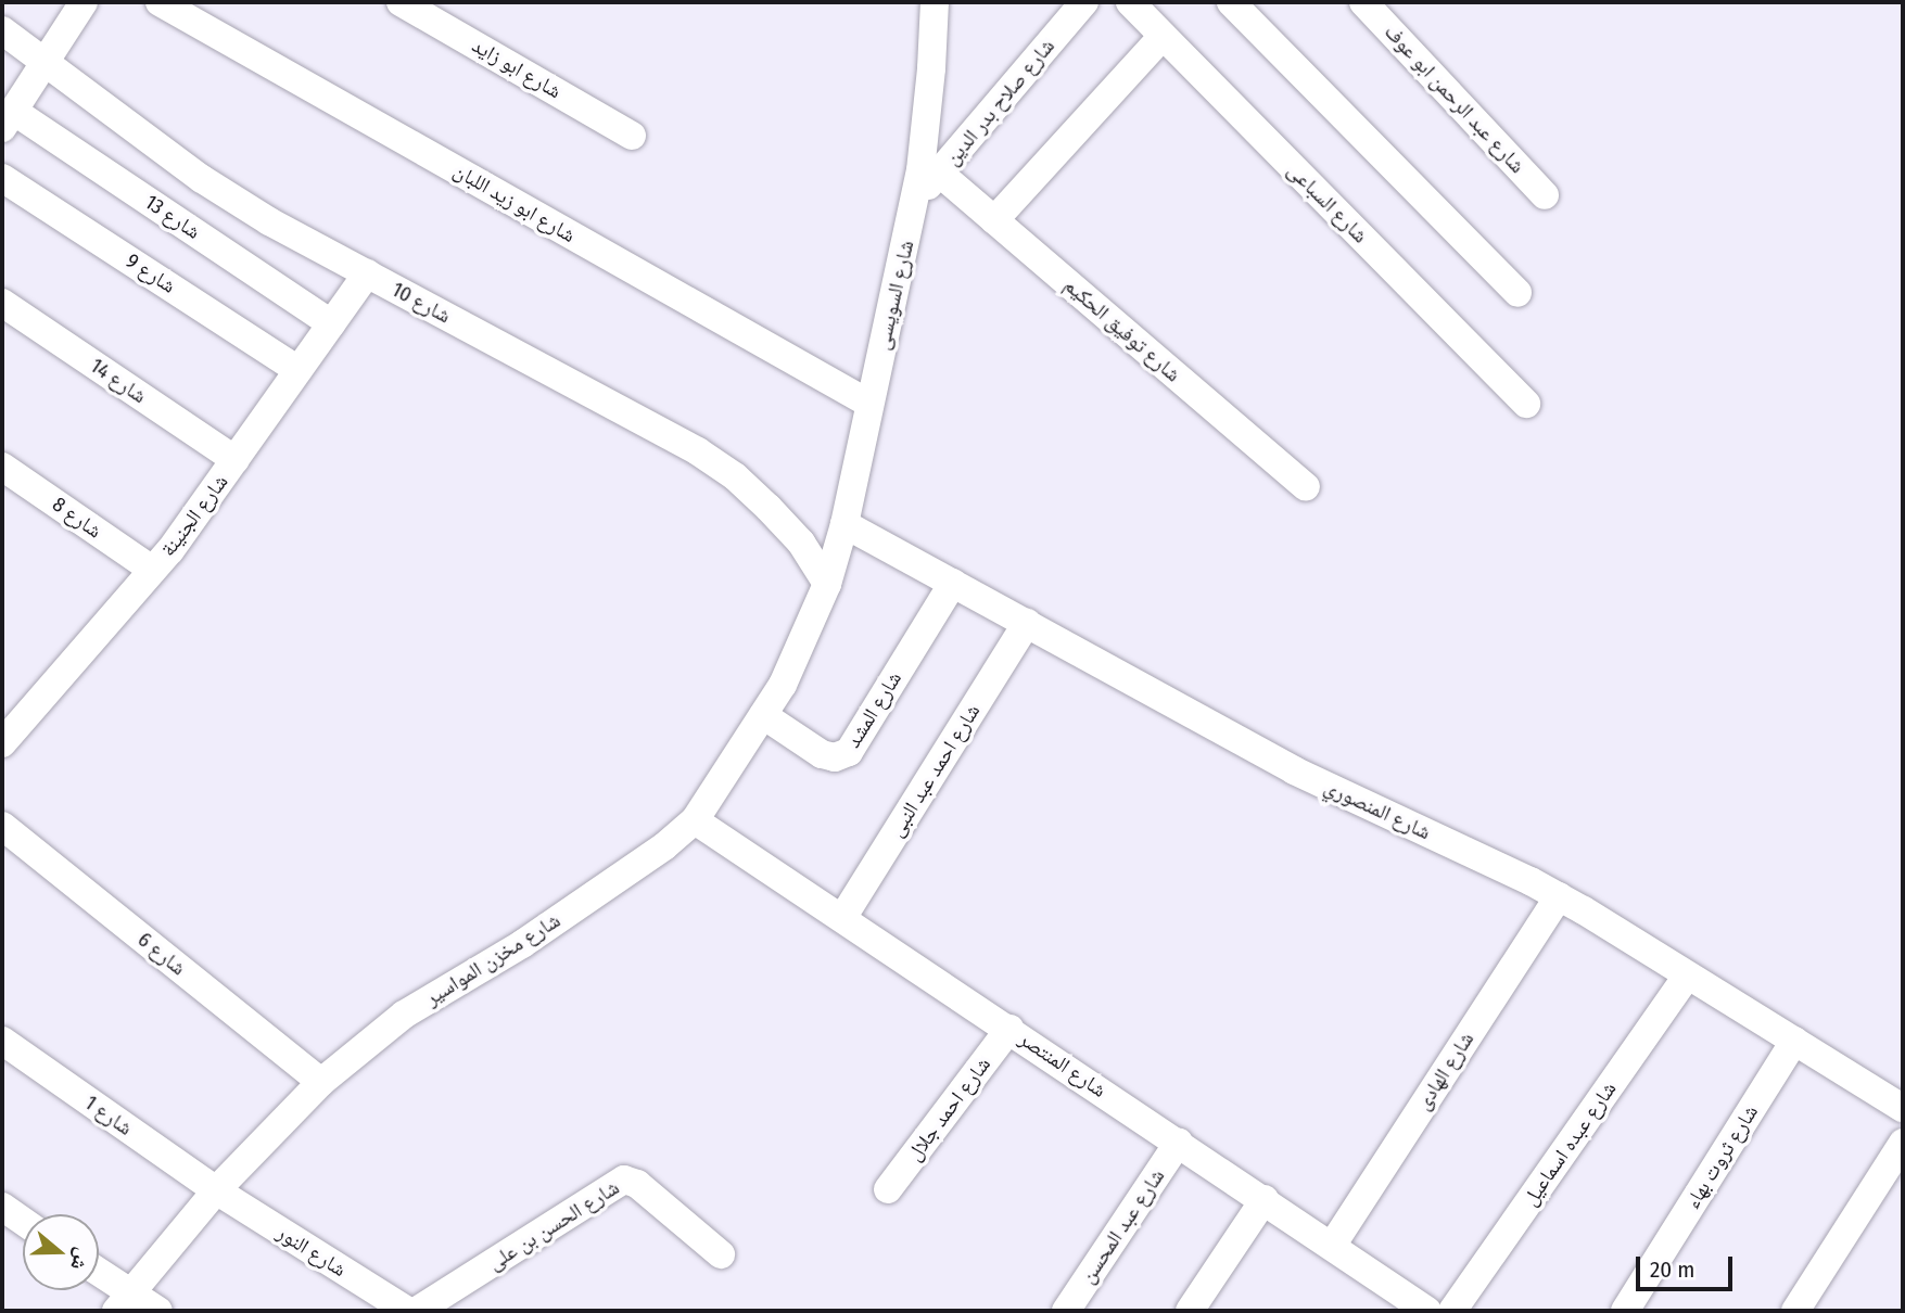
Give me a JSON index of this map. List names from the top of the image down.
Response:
{
  "streets": {
    "street": [
      "شارع ابو زايد",
      "شارع عبد الرحمن ابو عوف",
      "شارع صلاح بدر الدين",
      "شارع ابو زيد اللبان",
      "شارع السباعى",
      "شارع 13",
      "شارع 9",
      "شارع السويسى",
      "شارع 10",
      "شارع توفيق الحكيم",
      "شارع 14",
      "شارع الجنينة",
      "شارع 8",
      "شارع المشد",
      "شارع احمد عبد النبى",
      "شارع المنصوري",
      "شارع 6",
      "شارع مخزن المواسير",
      "شارع المنتصر",
      "شارع الهادى",
      "شارع احمد جلال",
      "شارع 1",
      "شارع عبده اسماعيل",
      "شارع ثروت بهاء",
      "شارع الحسن بن على",
      "شارع عبد المحسن",
      "شارع النور"
    ]
  },
  "crossings": [
    ["شارع صلاح بدر الدين", "شارع السويسى"],
    ["شارع صلاح بدر الدين", "شارع توفيق الحكيم"],
    ["شارع ابو زيد اللبان", "شارع السويسى"],
    ["شارع 13", "شارع الجنينة"],
    ["شارع 9", "شارع الجنينة"],
    ["شارع السويسى", "شارع 10"],
    ["شارع السويسى", "شارع المنصوري"],
    ["شارع السويسى", "شارع مخزن المواسير"],
    ["شارع 10", "شارع الجنينة"],
    ["شارع 10", "شارع مخزن المواسير"],
    ["شارع 14", "شارع الجنينة"],
    ["شارع الجنينة", "شارع 8"],
    ["شارع المشد", "شارع المنصوري"],
    ["شارع المشد", "شارع مخزن المواسير"],
    ["شارع احمد عبد النبى", "شارع المنصوري"],
    ["شارع احمد عبد النبى", "شارع المنتصر"],
    ["شارع المنصوري", "شارع الهادى"],
    ["شارع المنصوري", "شارع عبده اسماعيل"],
    ["شارع المنصوري", "شارع ثروت بهاء"],
    ["شارع 6", "شارع مخزن المواسير"],
    ["شارع مخزن المواسير", "شارع المنتصر"],
    ["شارع مخزن المواسير", "شارع 1"],
    ["شارع مخزن المواسير", "شارع النور"],
    ["شارع المنتصر", "شارع الهادى"],
    ["شارع المنتصر", "شارع احمد جلال"],
    ["شارع المنتصر", "شارع عبد المحسن"],
    ["شارع 1", "شارع النور"]
  ],
  "scale_bar": "20 m",
  "north": "right"
}
